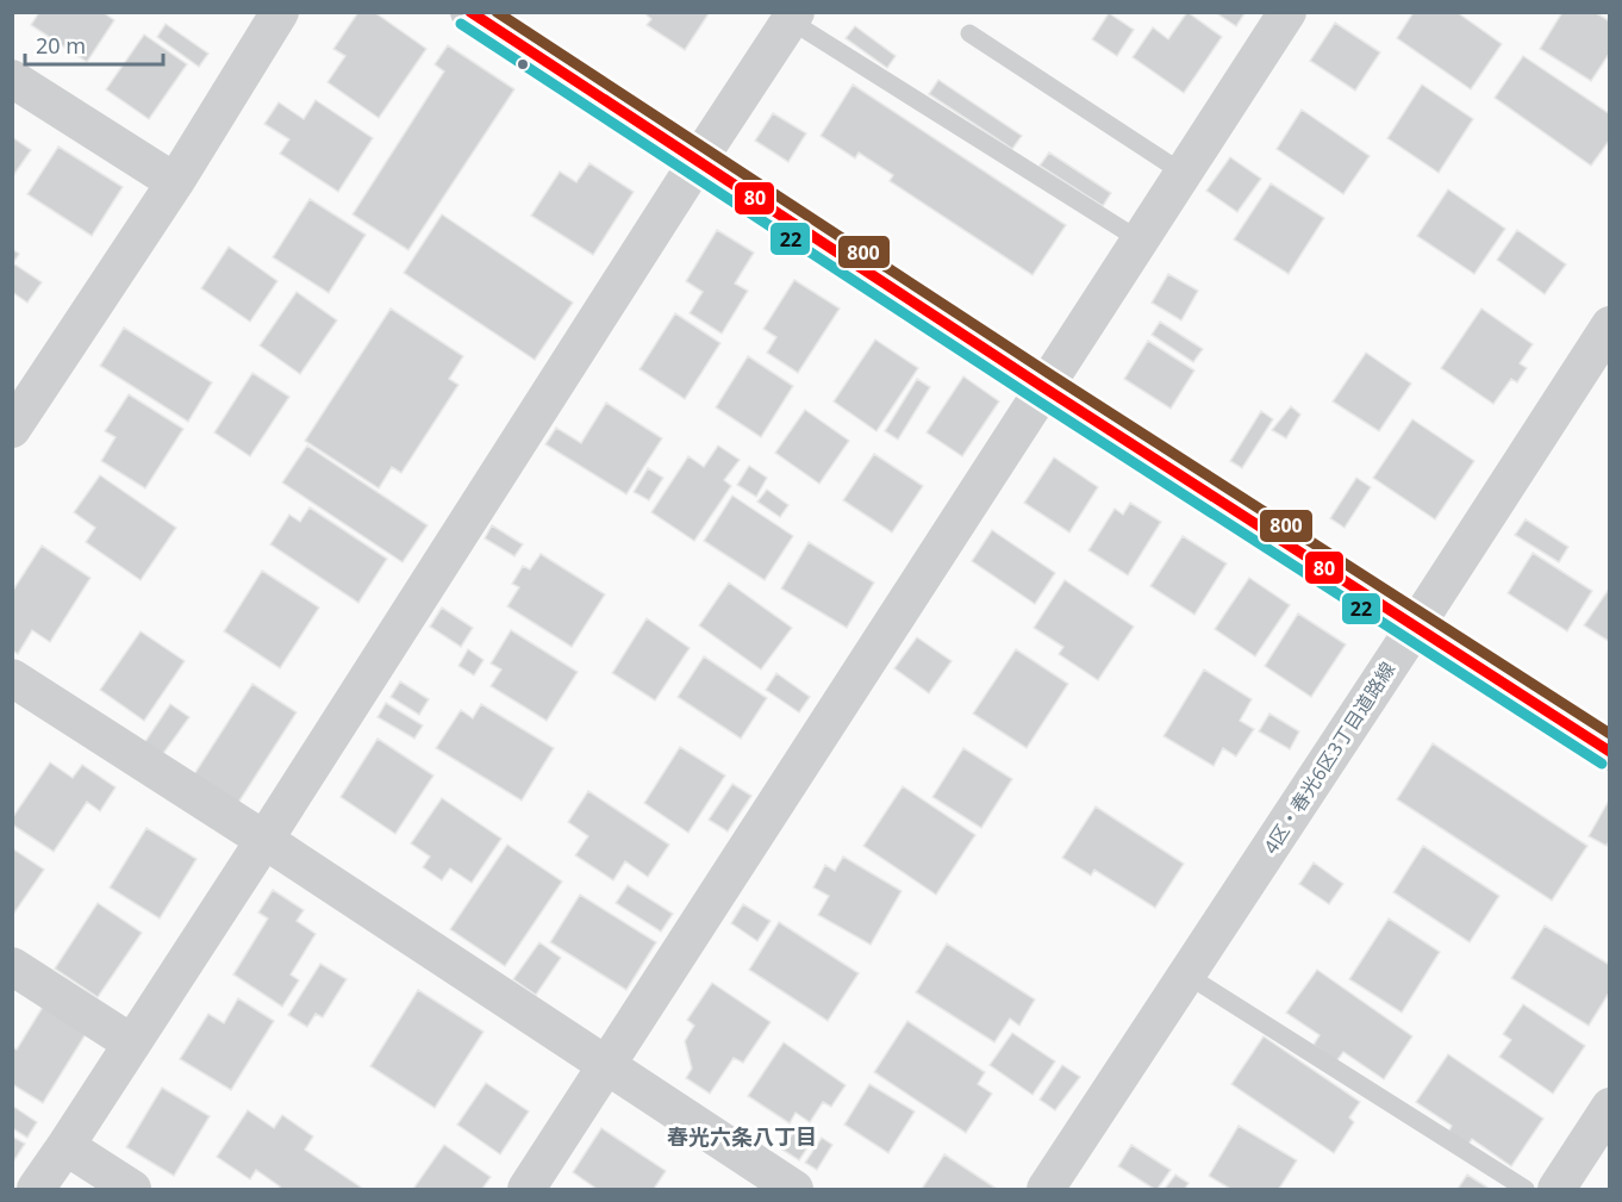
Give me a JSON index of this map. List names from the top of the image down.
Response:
{
  "streets": {
    "street": ["4区・春光6区3丁目道路線"]
  },
  "districts": ["春光六条八丁目"],
  "lines": ["transit line 80", "transit line 800", "transit line 22"],
  "scale_bar": "20 m"
}
